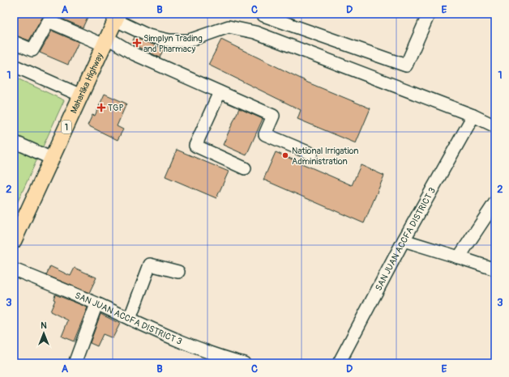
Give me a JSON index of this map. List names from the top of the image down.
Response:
{
  "streets": {
    "main road": ["Maharlika Highway", "1"],
    "street": ["SAN JUAN ACCFA DISTRICT 3"]
  },
  "places": {
    "health": ["Simplyn Trading and Pharmacy", "TGP"],
    "other": ["National Irrigation Administration"]
  },
  "north": "top",
  "grid": {
    "columns": [
      "A",
      "B",
      "C",
      "D",
      "E"
    ],
    "rows": ["1", "2", "3"]
  }
}
